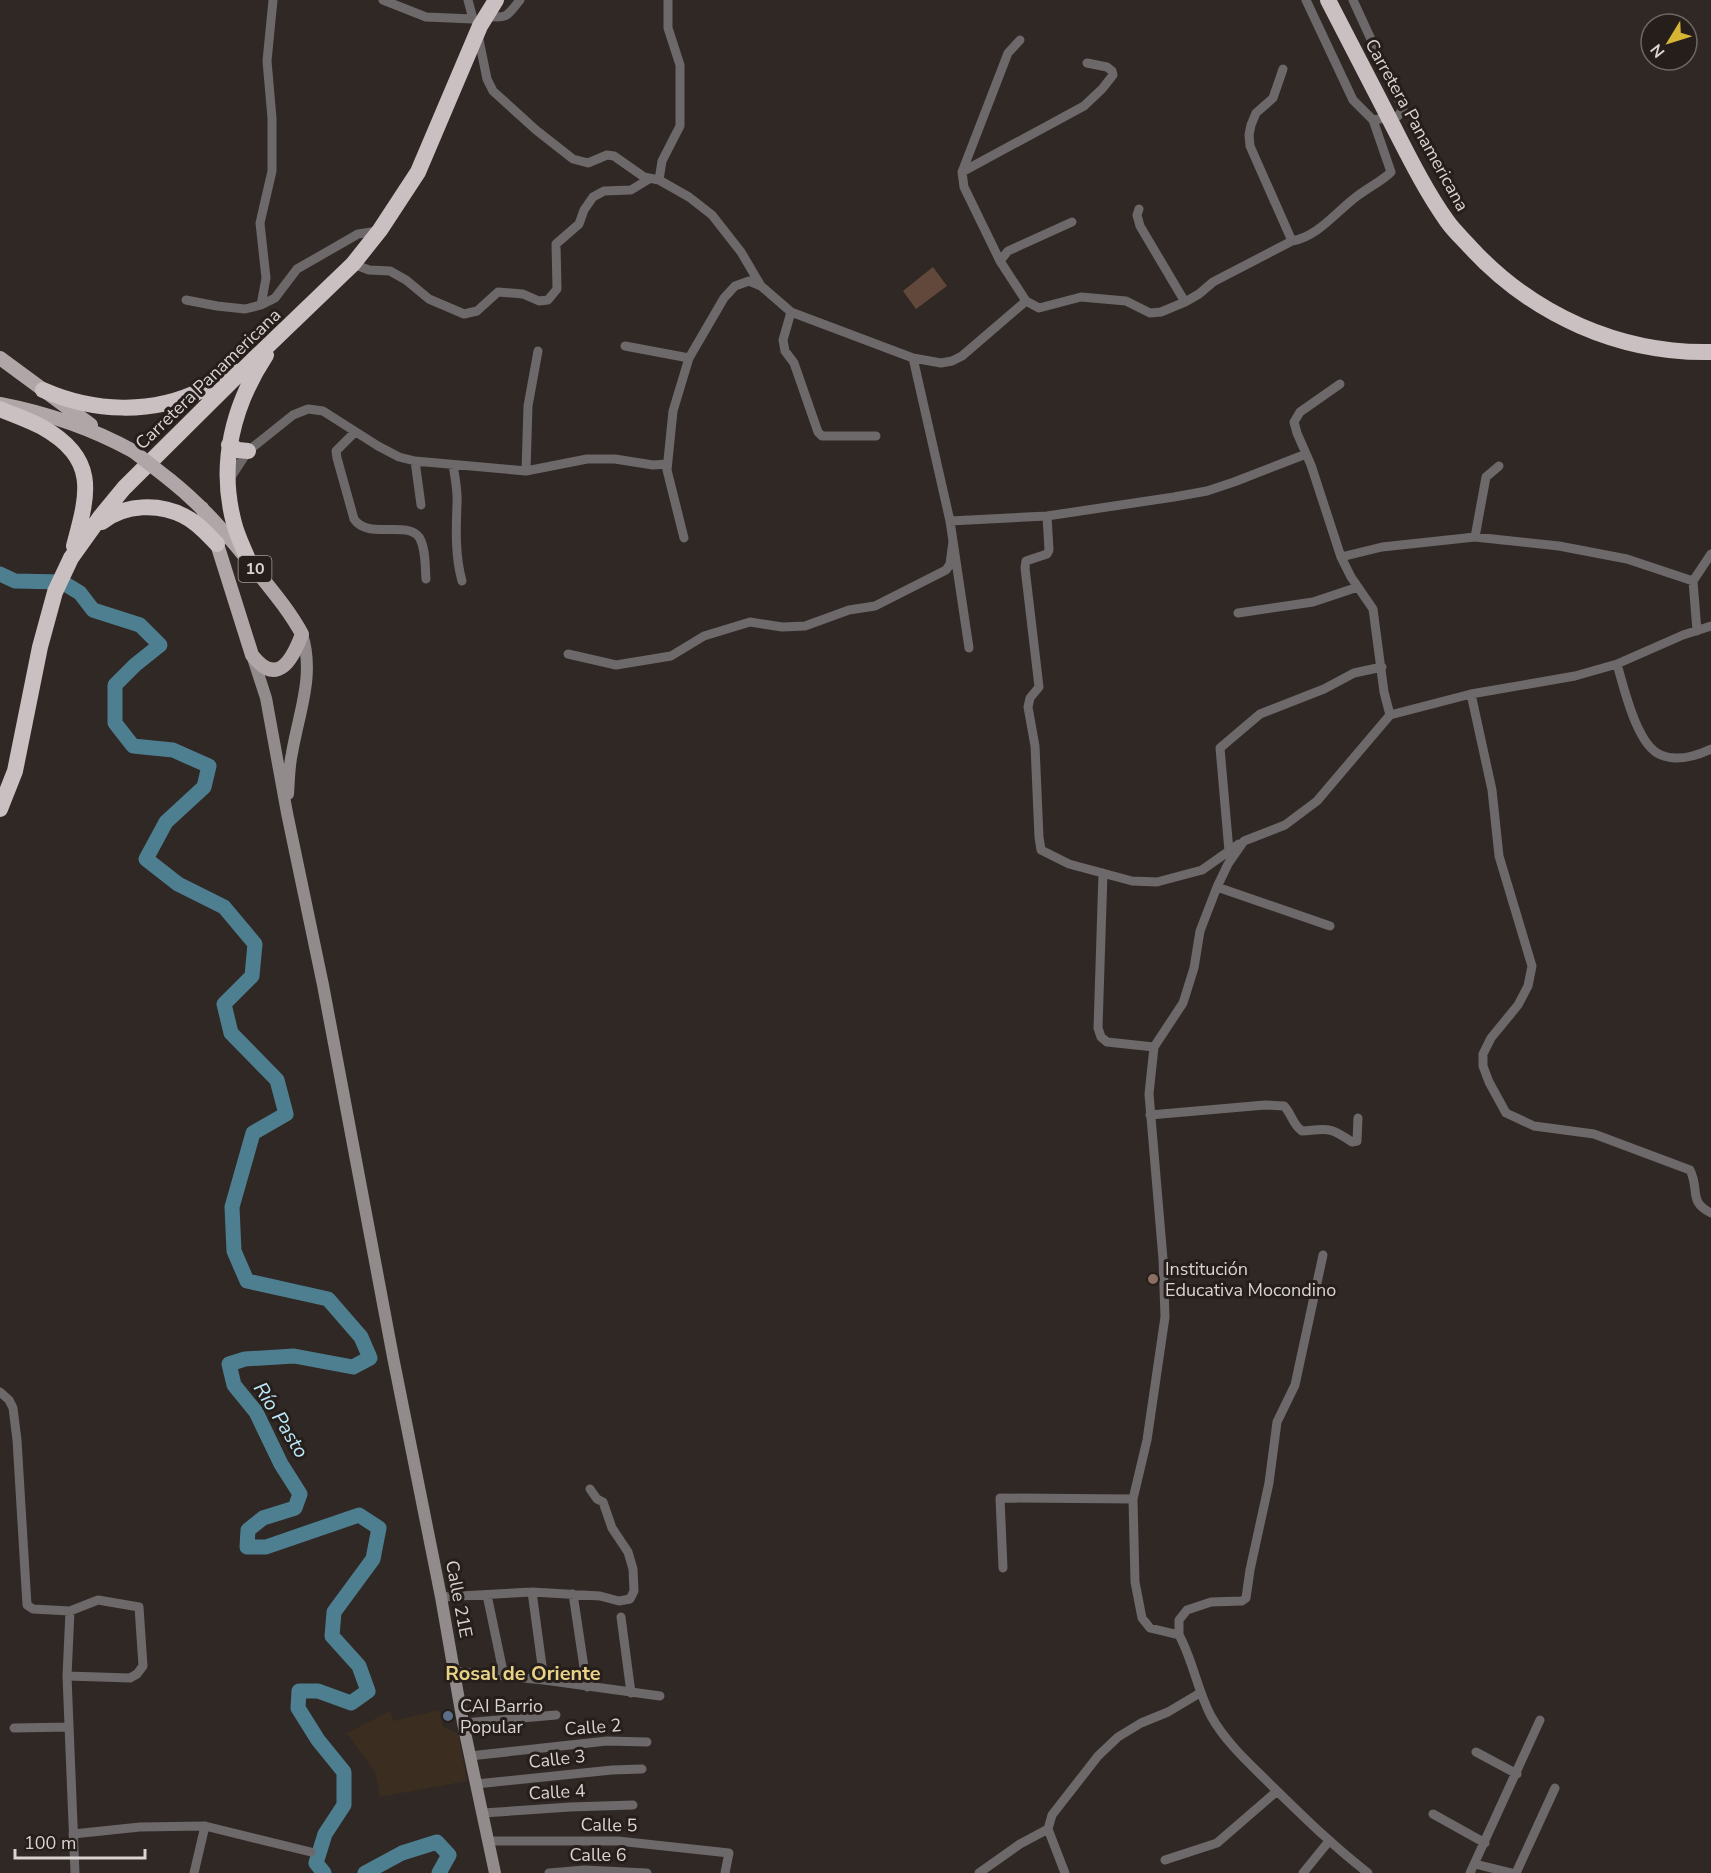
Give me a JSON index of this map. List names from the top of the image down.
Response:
{
  "streets": {
    "highway": ["Carretera Panamericana"],
    "main road": ["10", "Calle 21E"],
    "street": [
      "Calle 2",
      "Calle 3",
      "Calle 4",
      "Calle 5",
      "Calle 6"
    ]
  },
  "crossings": [
    ["10", "Calle 21E"],
    ["Calle 21E", "Calle 2"],
    ["Calle 21E", "Calle 3"],
    ["Calle 21E", "Calle 4"],
    ["Calle 21E", "Calle 5"]
  ],
  "districts": ["Rosal de Oriente"],
  "water": ["Río Pasto"],
  "places": ["Institución Educativa Mocondino", "CAI Barrio Popular"],
  "scale_bar": "100 m",
  "north": "bottom left"
}
